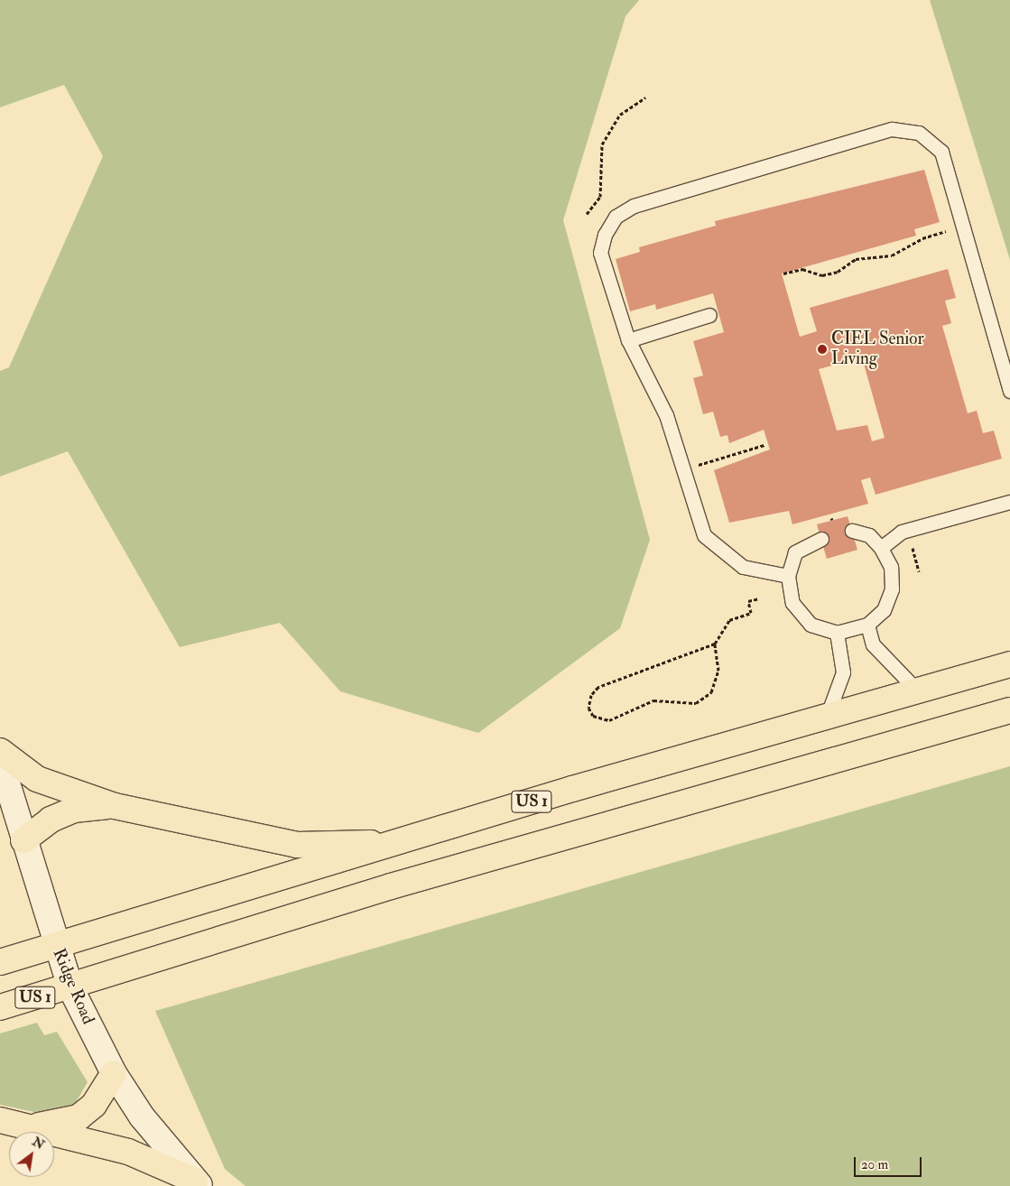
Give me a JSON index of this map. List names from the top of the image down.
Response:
{
  "streets": {
    "highway": ["US 1"],
    "street": ["Ridge Road"]
  },
  "crossings": [
    ["US 1", "Ridge Road"]
  ],
  "places": ["CIEL Senior Living"],
  "scale_bar": "20 m",
  "north": "top right"
}
